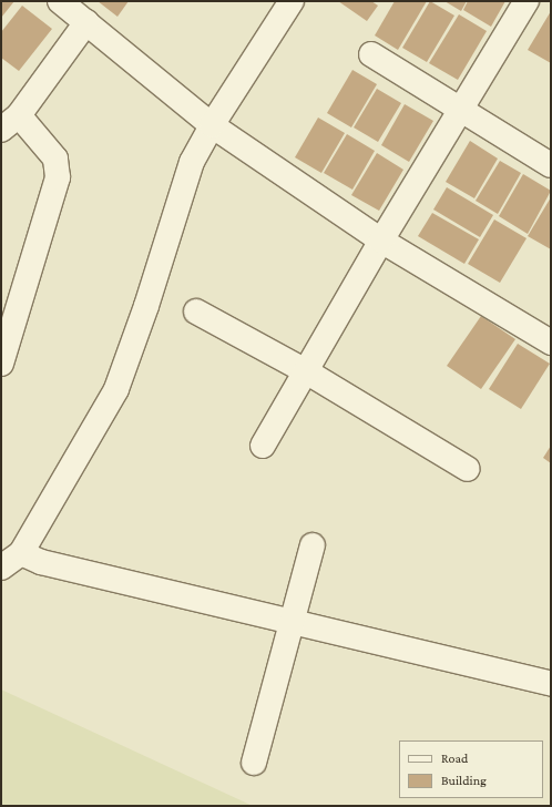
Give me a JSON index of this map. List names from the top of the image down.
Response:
{
  "legend": ["Road", "Building"]
}
